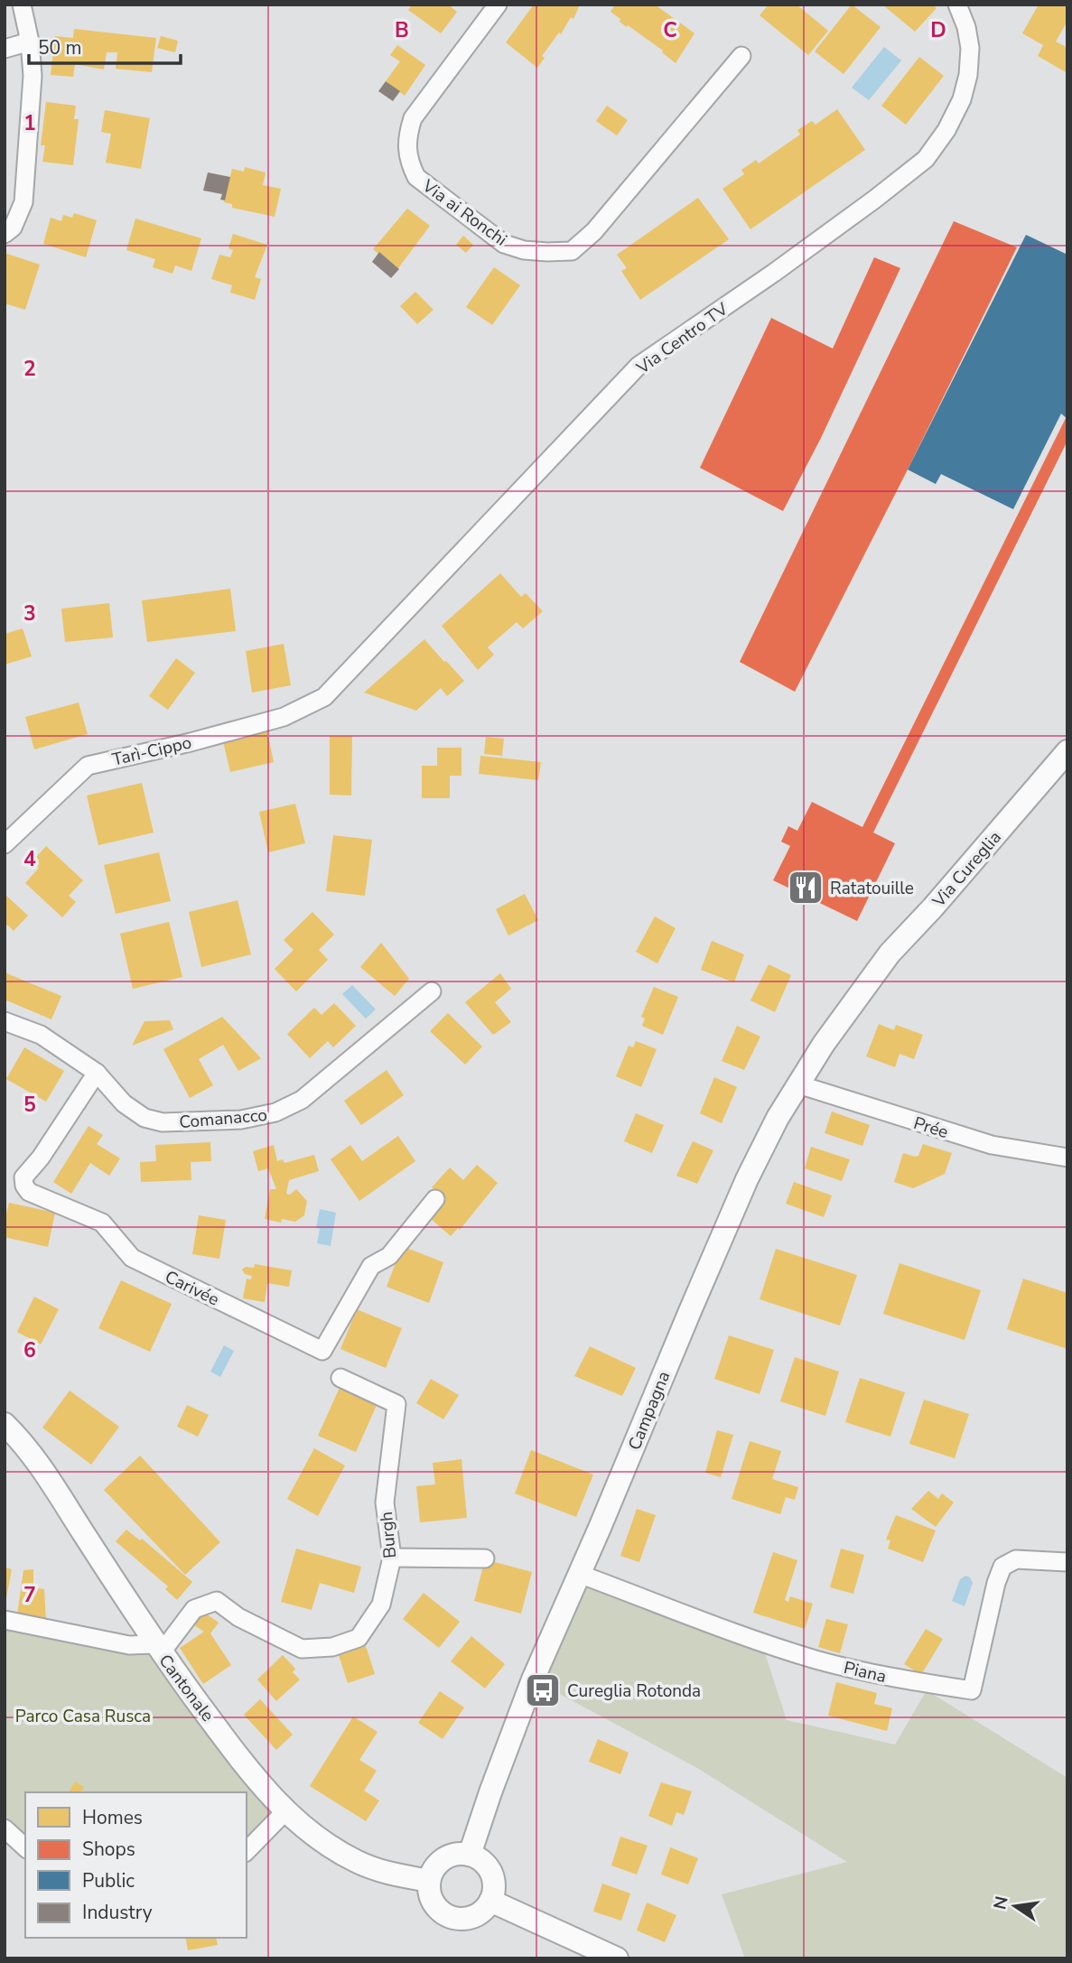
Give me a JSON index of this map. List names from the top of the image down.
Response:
{
  "streets": {
    "street": [
      "Via ai Ronchi",
      "Via Centro TV",
      "Tarì-Cippo",
      "Via Cureglia",
      "Comanacco",
      "Prée",
      "Carivée",
      "Campagna",
      "Burgh",
      "Piana",
      "Cantonale"
    ]
  },
  "crossings": [
    ["Via Centro TV", "Tarì-Cippo"],
    ["Via Cureglia", "Campagna"],
    ["Comanacco", "Carivée"],
    ["Prée", "Campagna"],
    ["Campagna", "Piana"],
    ["Campagna", "Cantonale"],
    ["Burgh", "Cantonale"]
  ],
  "parks": ["Parco Casa Rusca"],
  "places": {
    "restaurant": ["Ratatouille"],
    "bus stop": ["Cureglia Rotonda"]
  },
  "legend": [
    "Homes",
    "Shops",
    "Public",
    "Industry"
  ],
  "scale_bar": "50 m",
  "north": "left",
  "grid": {
    "columns": ["B", "C", "D"],
    "rows": [
      "1",
      "2",
      "3",
      "4",
      "5",
      "6",
      "7"
    ]
  }
}
